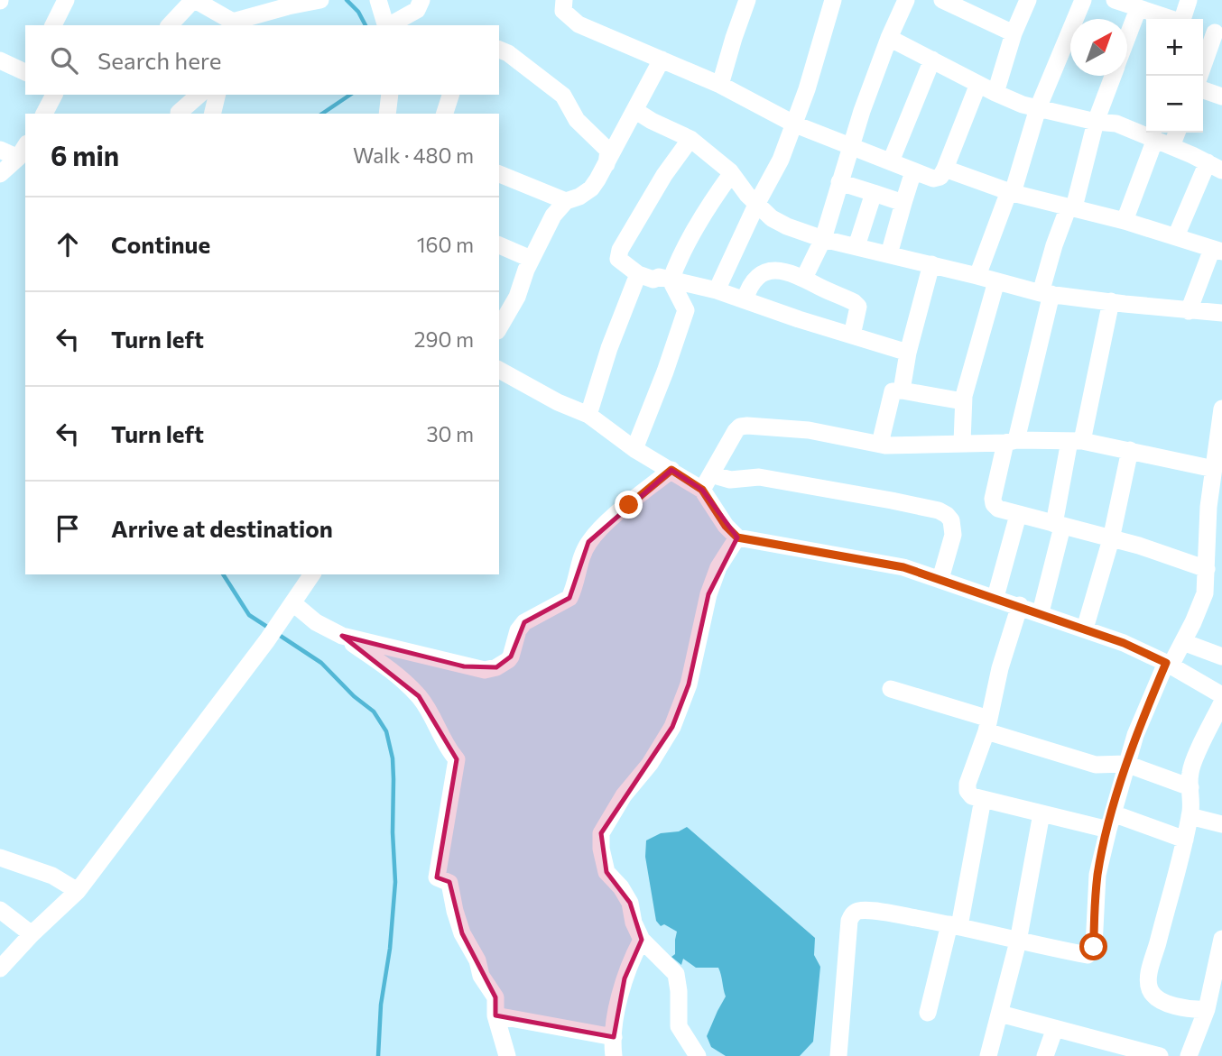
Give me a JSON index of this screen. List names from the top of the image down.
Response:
{
  "north": "top right",
  "page": {
    "map_buttons": ["+", "−"],
    "search": "Search here",
    "heading": ["6 min", "Walk · 480 m"],
    "list": [
      ["Continue", "160 m"],
      ["Turn left", "290 m"],
      ["Turn left", "30 m"],
      "Arrive at destination"
    ]
  }
}
